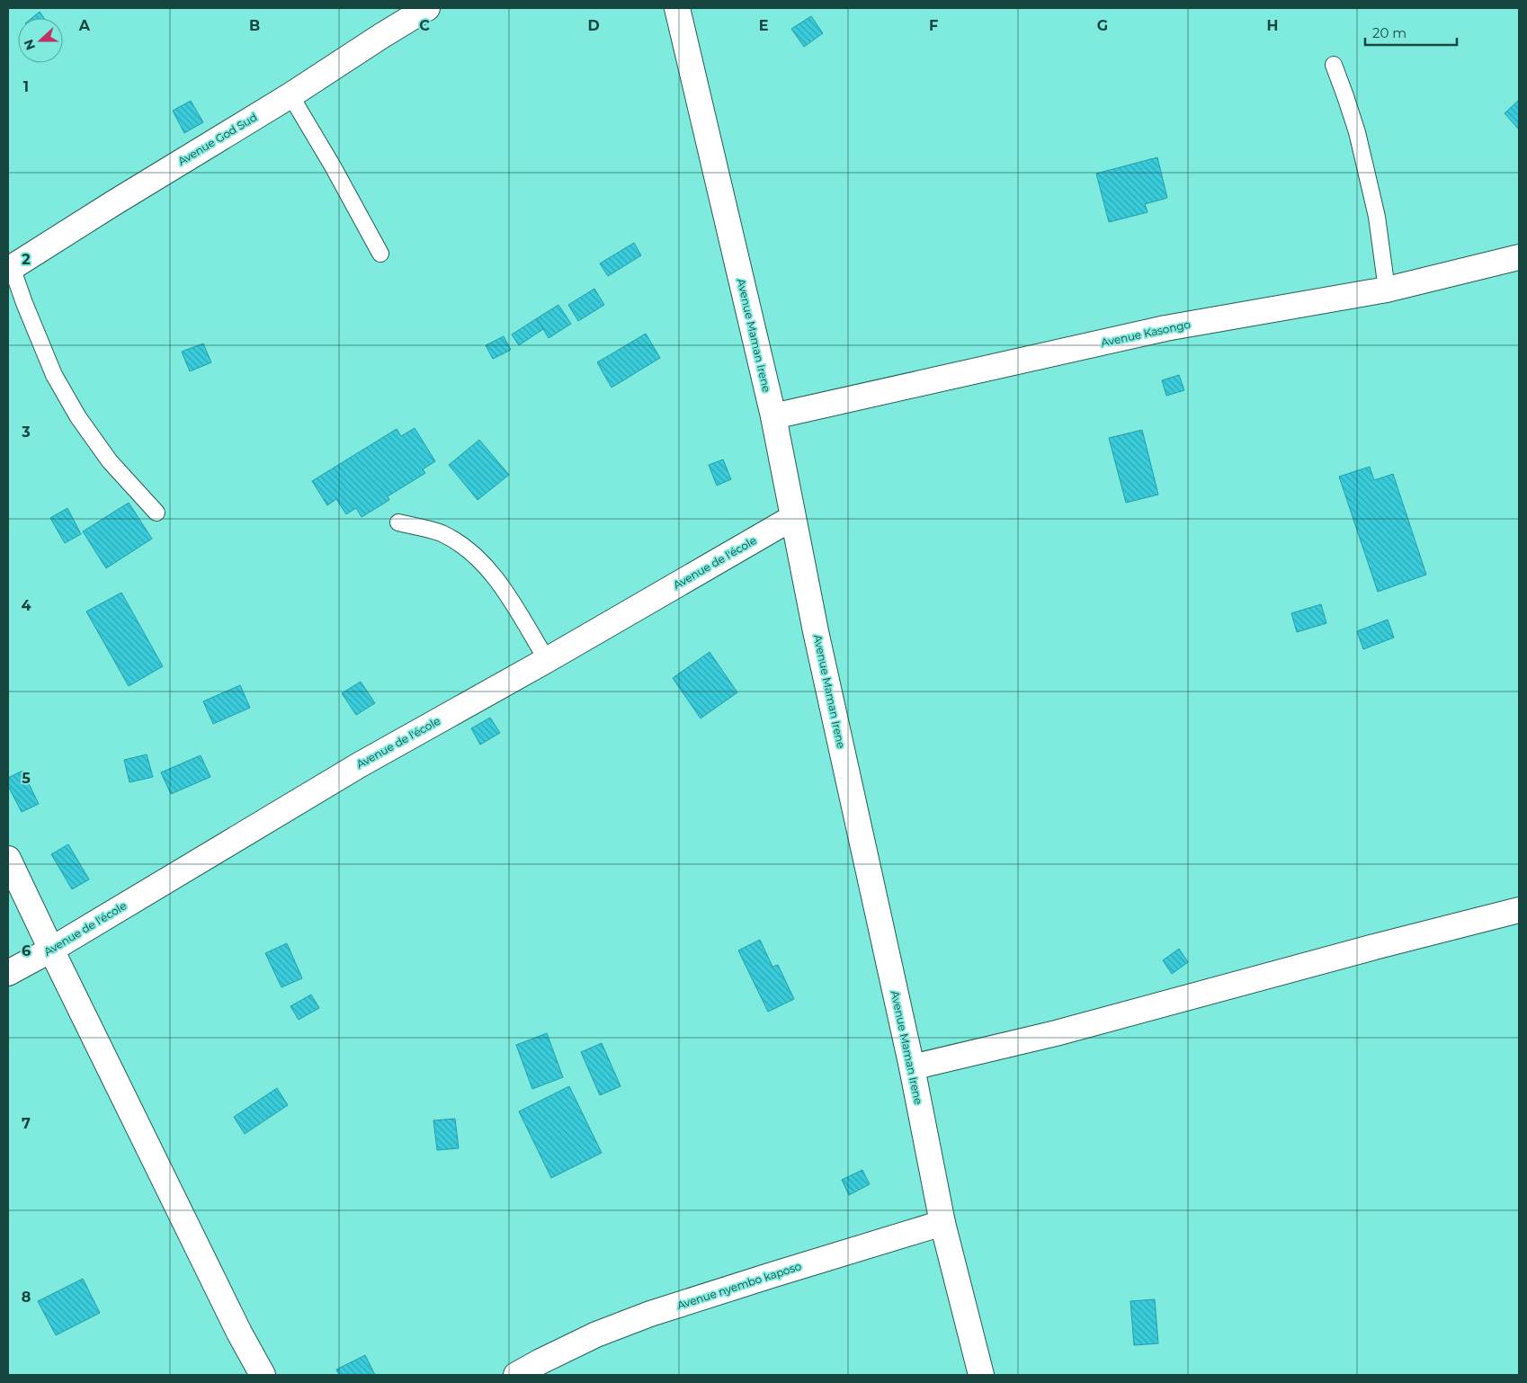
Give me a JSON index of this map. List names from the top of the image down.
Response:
{
  "streets": {
    "street": [
      "Avenue God Sud",
      "Avenue Kasongo",
      "Avenue Maman Irene",
      "Avenue de l'école",
      "Avenue nyembo kaposo"
    ]
  },
  "crossings": [
    ["Avenue Kasongo", "Avenue Maman Irene"],
    ["Avenue Maman Irene", "Avenue de l'école"],
    ["Avenue Maman Irene", "Avenue nyembo kaposo"]
  ],
  "scale_bar": "20 m",
  "north": "left",
  "grid": {
    "columns": [
      "A",
      "B",
      "C",
      "D",
      "E",
      "F",
      "G",
      "H"
    ],
    "rows": [
      "1",
      "2",
      "3",
      "4",
      "5",
      "6",
      "7",
      "8"
    ]
  }
}
